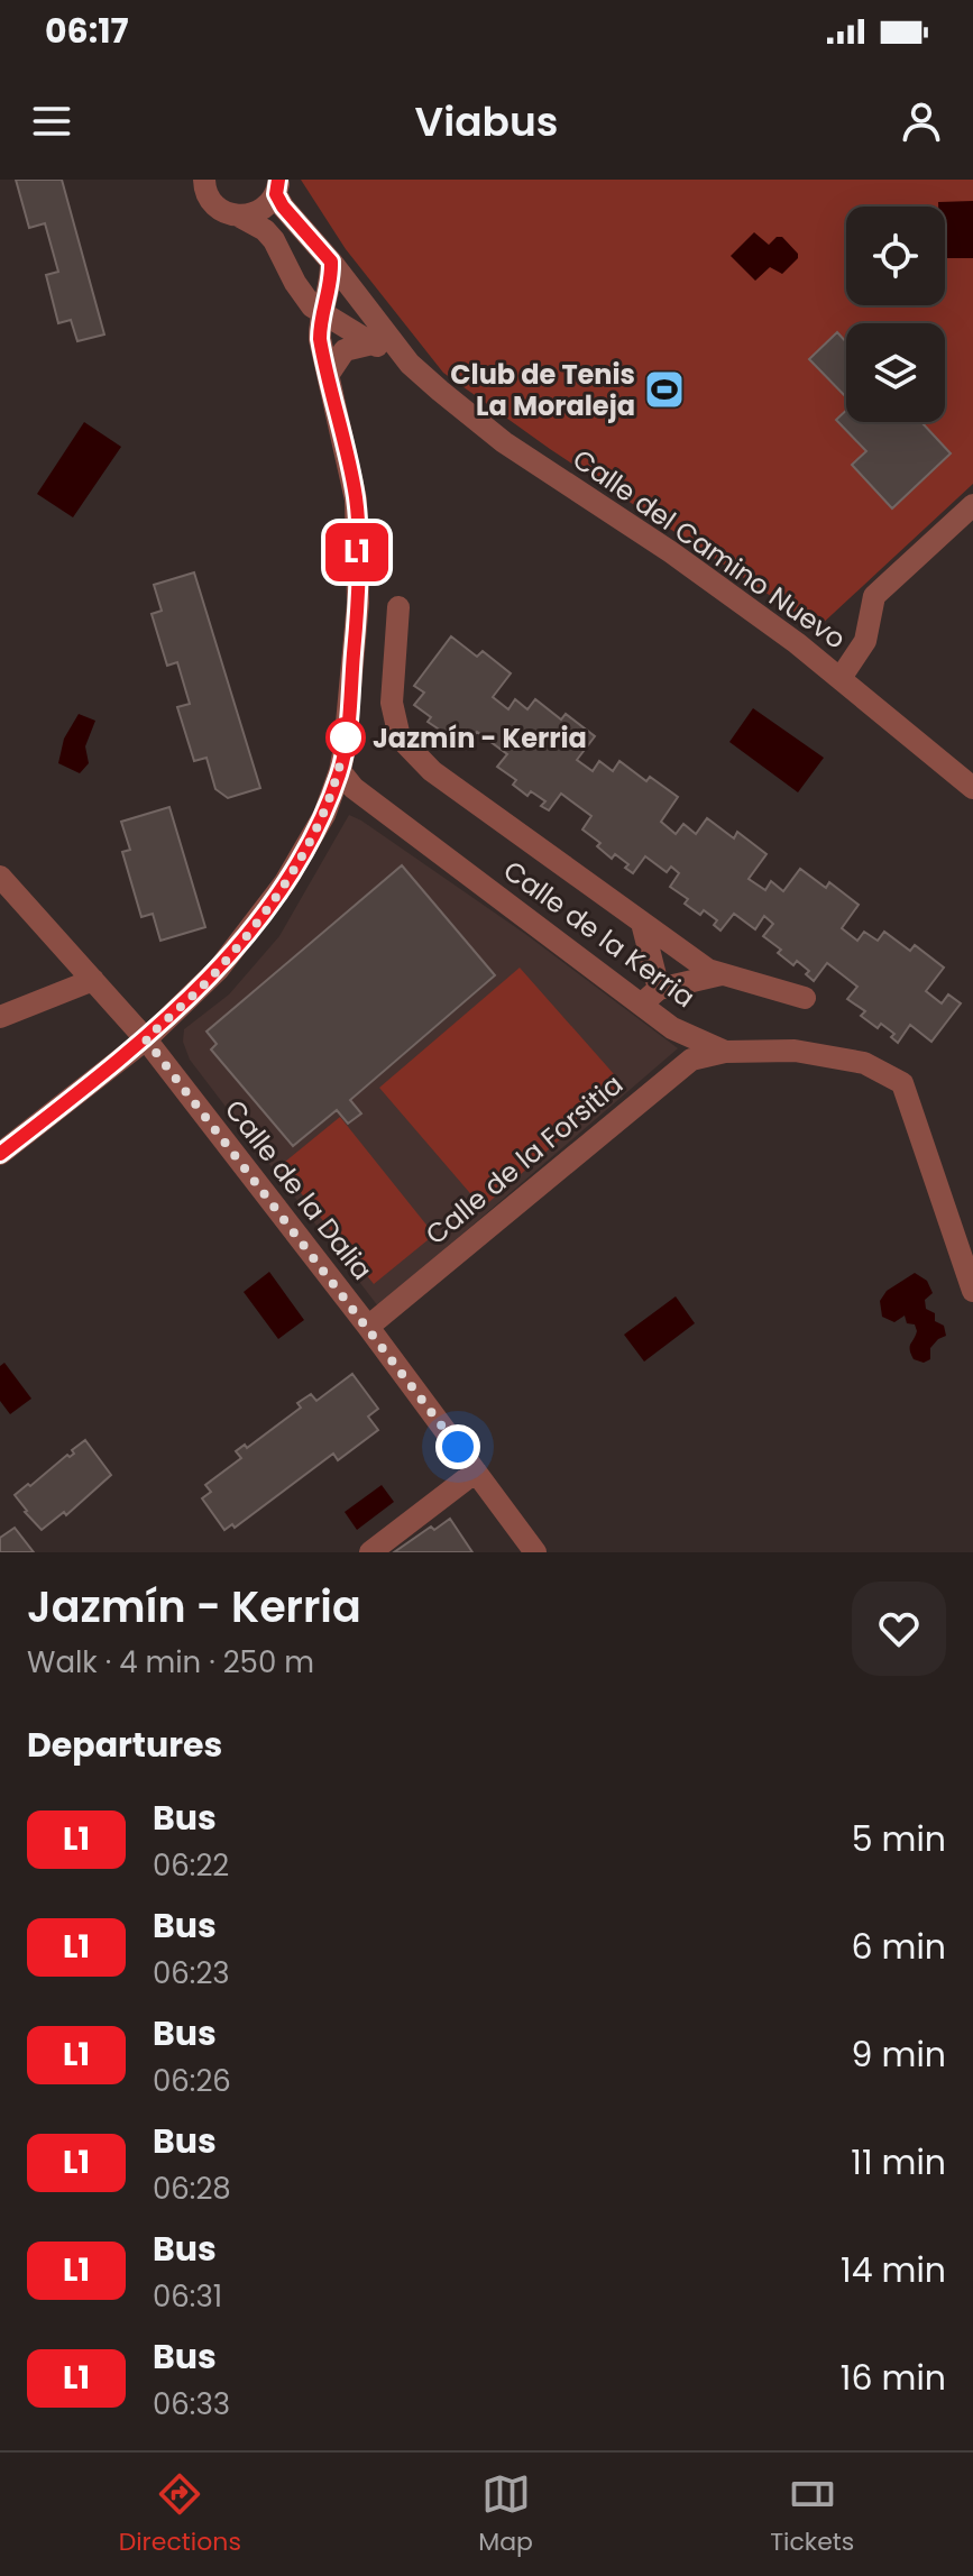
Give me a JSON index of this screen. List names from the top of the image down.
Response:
{
  "streets": {
    "street": [
      "Calle del Camino Nuevo",
      "Calle de la Kerria",
      "Calle de la Forsitia",
      "Calle de la Dalia"
    ]
  },
  "crossings": [
    ["Calle de la Kerria", "Calle de la Forsitia"],
    ["Calle de la Forsitia", "Calle de la Dalia"]
  ],
  "places": {
    "sports": ["Club de Tenis La Moraleja"],
    "other": ["Jazmín - Kerria"]
  },
  "lines": ["bus line L1"],
  "page": {
    "status": "06:17",
    "header": "Viabus",
    "on_map": "L1",
    "heading": [
      ["Jazmín - Kerria", "Walk · 4 min · 250 m"],
      "Departures"
    ],
    "list": [
      {
        "mark": "L1",
        "name": "Bus",
        "note": "06:22",
        "value": "5 min"
      },
      {
        "mark": "L1",
        "name": "Bus",
        "note": "06:23",
        "value": "6 min"
      },
      {
        "mark": "L1",
        "name": "Bus",
        "note": "06:26",
        "value": "9 min"
      },
      {
        "mark": "L1",
        "name": "Bus",
        "note": "06:28",
        "value": "11 min"
      },
      {
        "mark": "L1",
        "name": "Bus",
        "note": "06:31",
        "value": "14 min"
      },
      {
        "mark": "L1",
        "name": "Bus",
        "note": "06:33",
        "value": "16 min"
      }
    ],
    "tabs": ["Directions", "Map", "Tickets"]
  }
}
